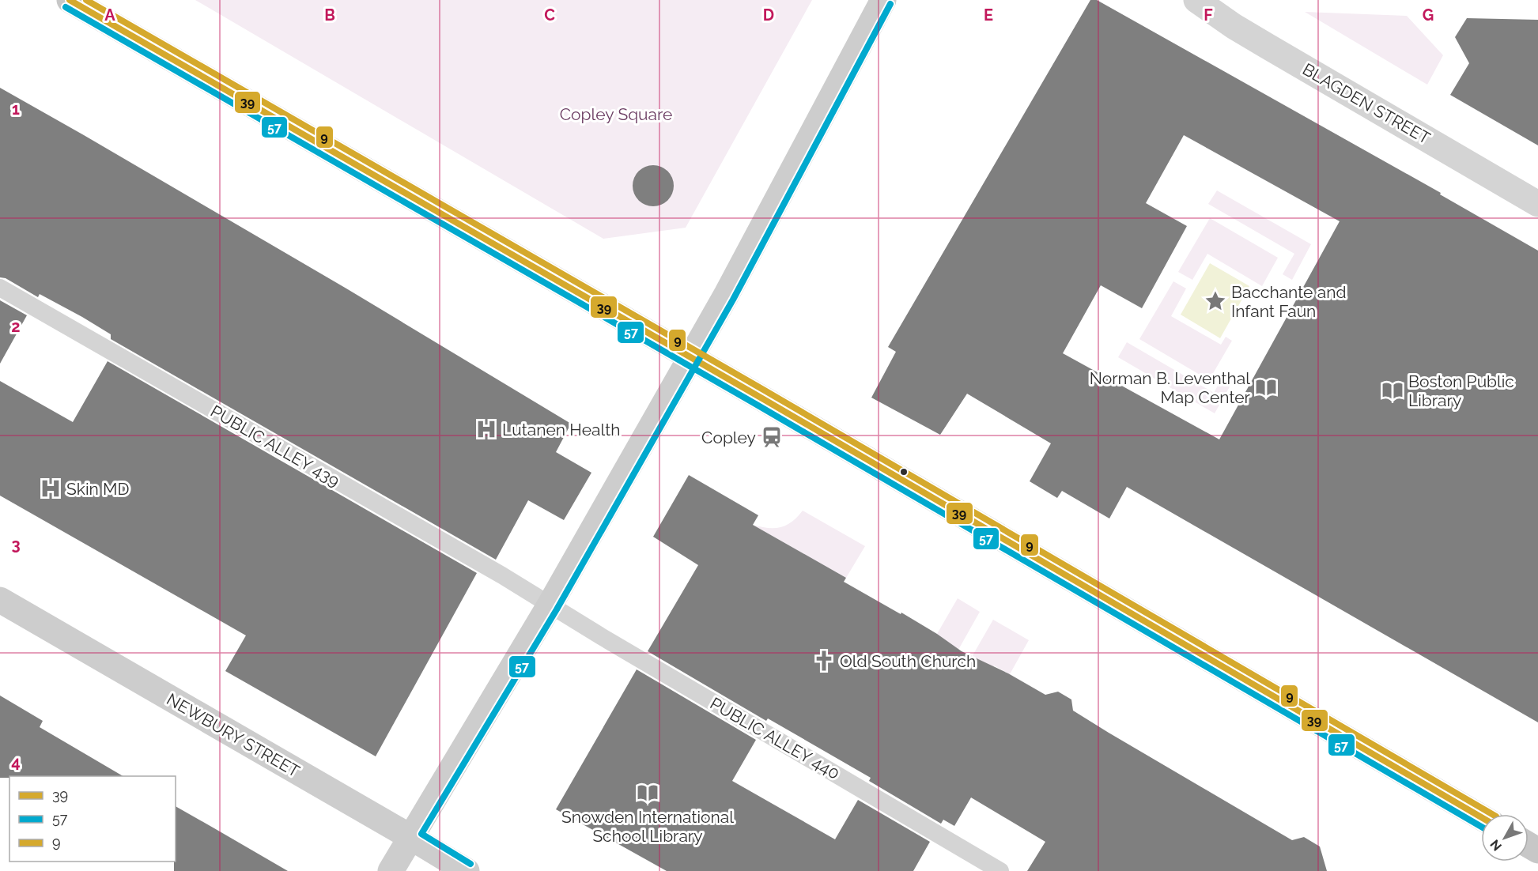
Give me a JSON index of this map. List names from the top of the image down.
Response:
{
  "streets": {
    "main road": ["NEWBURY STREET"],
    "street": ["BLAGDEN STREET"],
    "lane": ["PUBLIC ALLEY 439", "PUBLIC ALLEY 440"]
  },
  "crossings": [
    ["PUBLIC ALLEY 439", "PUBLIC ALLEY 440"]
  ],
  "parks": ["Copley Square"],
  "places": {
    "place": ["Bacchante and Infant Faun"],
    "library": ["Norman B. Leventhal Map Center", "Boston Public Library", "Snowden International School Library"],
    "hospital": ["Lutanen Health", "Skin MD"],
    "station": ["Copley"],
    "church": ["Old South Church"]
  },
  "lines": ["transit line 39", "transit line 9", "transit line 57"],
  "legend": ["39", "57", "9"],
  "north": "bottom left",
  "grid": {
    "columns": [
      "A",
      "B",
      "C",
      "D",
      "E",
      "F",
      "G"
    ],
    "rows": [
      "1",
      "2",
      "3",
      "4"
    ]
  }
}
